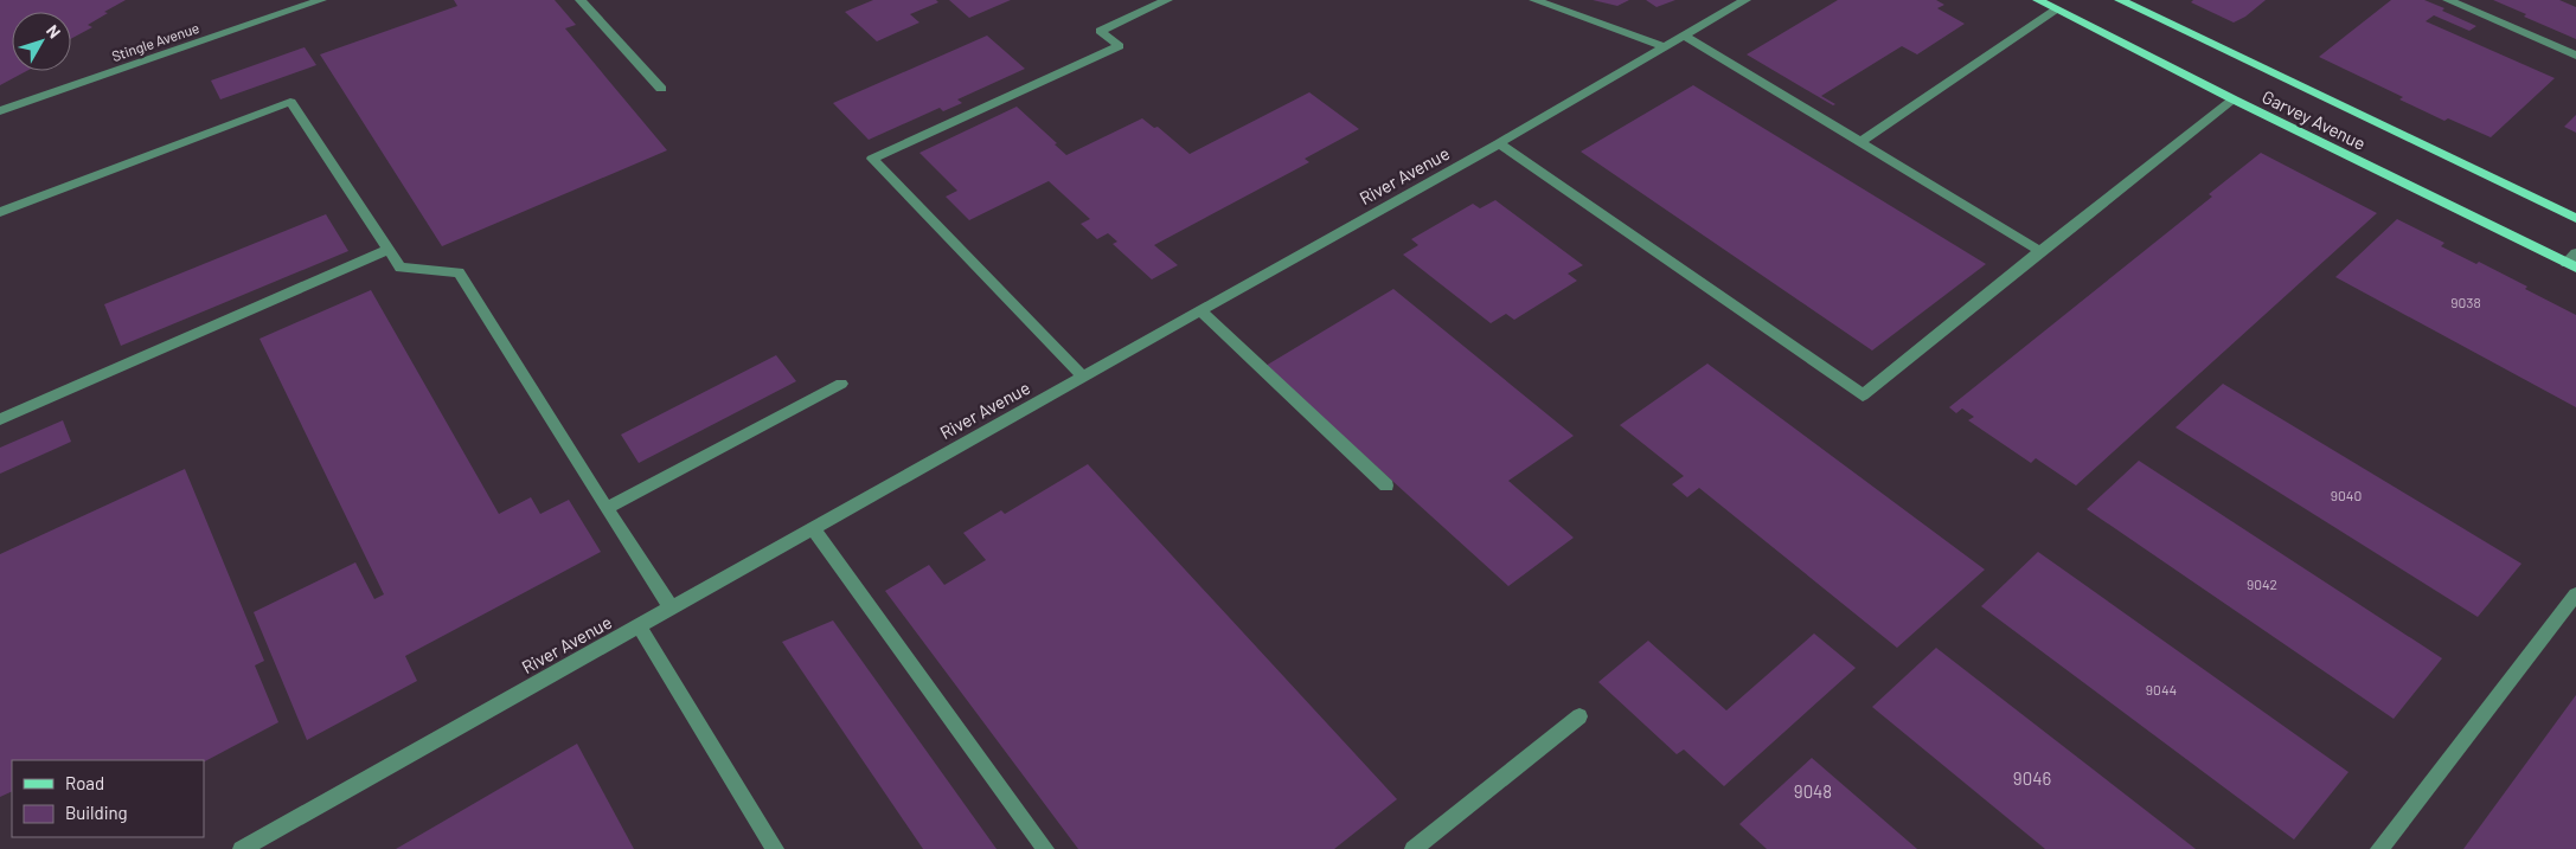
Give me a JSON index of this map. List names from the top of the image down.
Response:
{
  "streets": {
    "main road": ["Garvey Avenue"],
    "street": ["Stingle Avenue", "River Avenue"]
  },
  "house_numbers": [
    "9038",
    "9040",
    "9042",
    "9044",
    "9046",
    "9048"
  ],
  "legend": ["Road", "Building"],
  "north": "top right"
}
